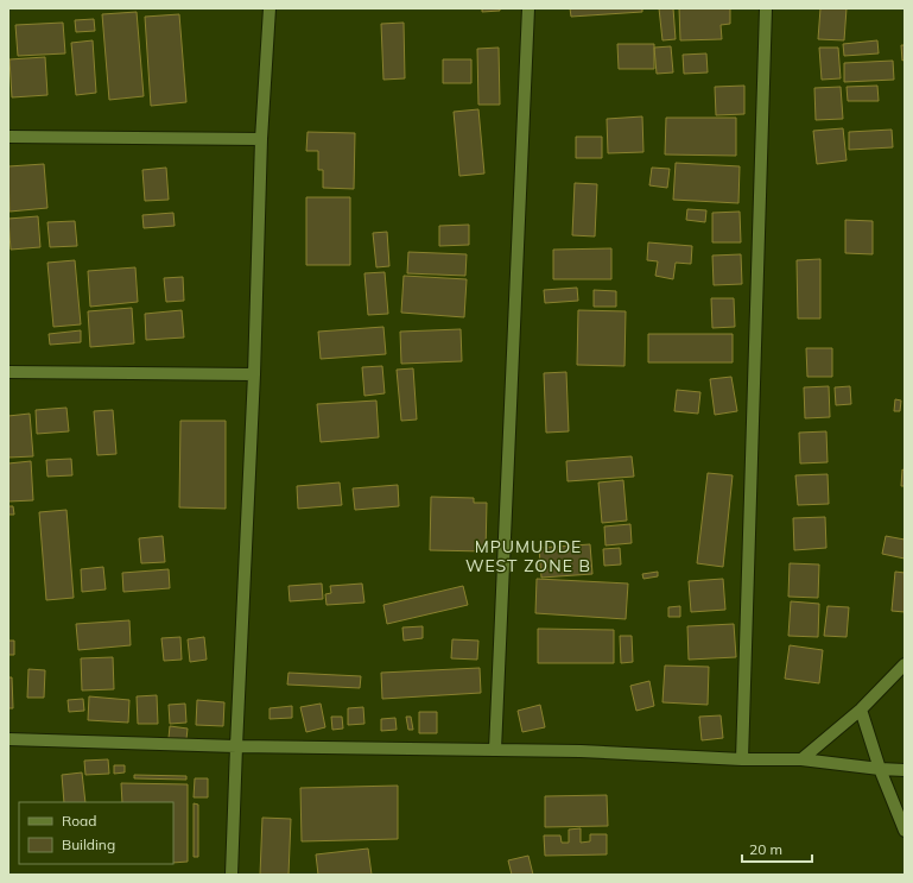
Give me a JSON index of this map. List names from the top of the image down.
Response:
{
  "districts": ["MPUMUDDE WEST ZONE B"],
  "legend": ["Road", "Building"],
  "scale_bar": "20 m"
}
